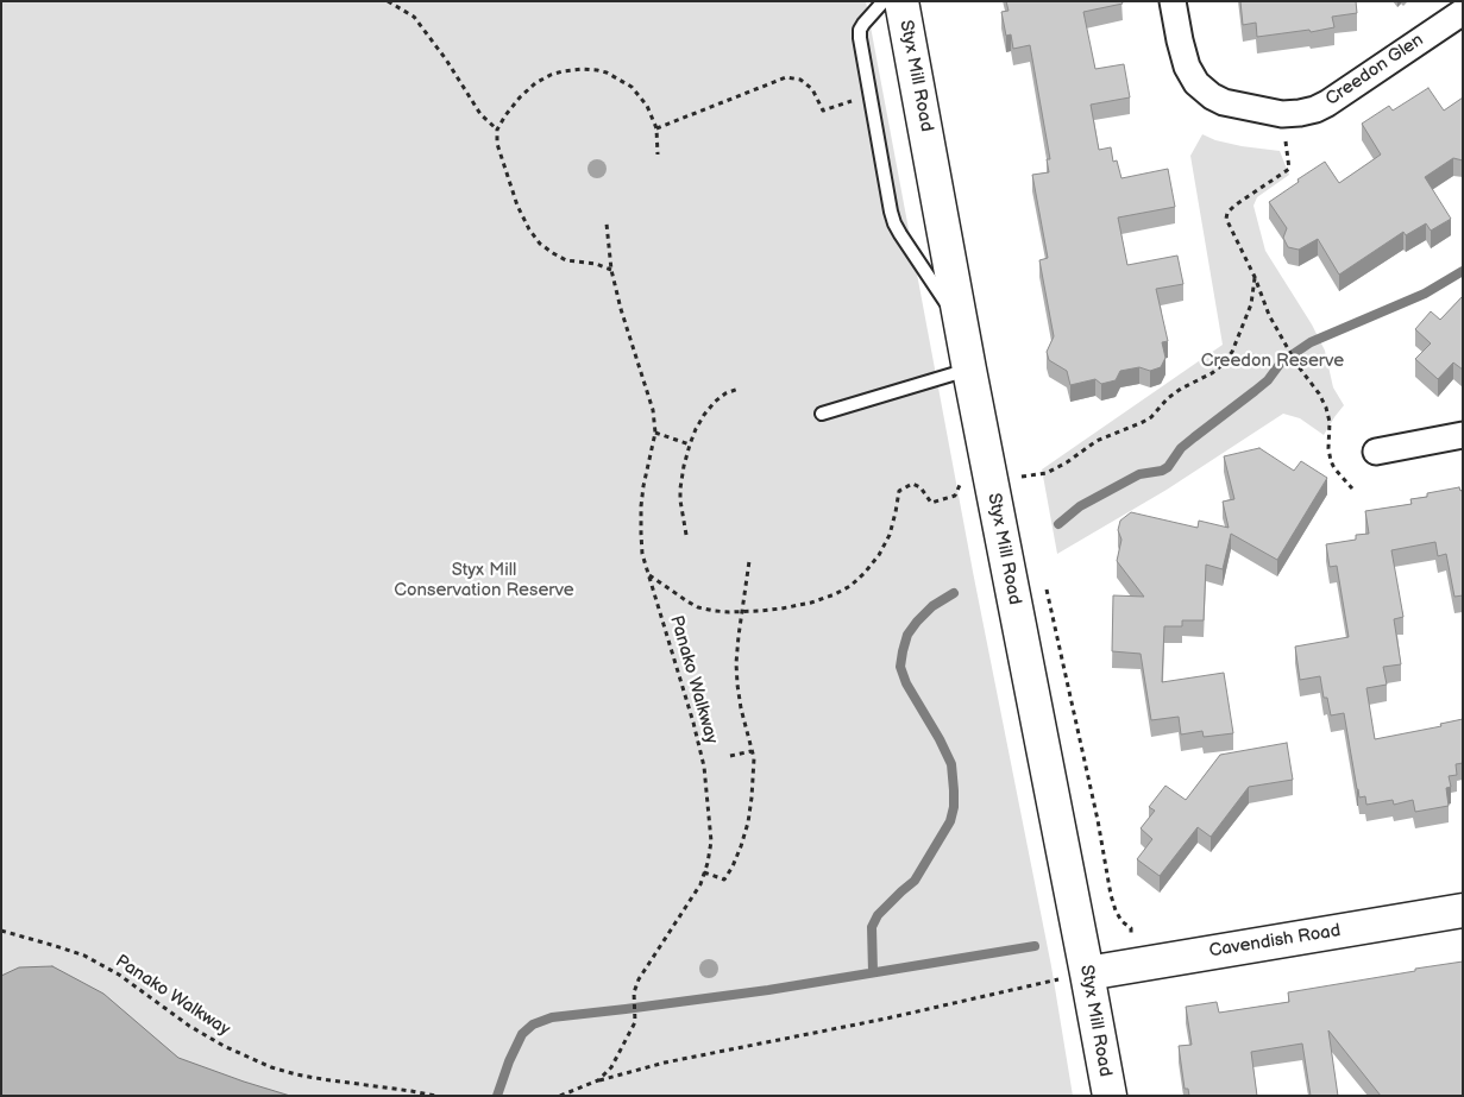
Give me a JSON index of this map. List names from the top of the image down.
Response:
{
  "streets": {
    "street": ["Creedon Glen", "Styx Mill Road", "Cavendish Road"],
    "path": ["Panako Walkway"]
  },
  "crossings": [
    ["Styx Mill Road", "Cavendish Road"]
  ],
  "parks": ["Creedon Reserve", "Styx Mill Conservation Reserve"]
}
